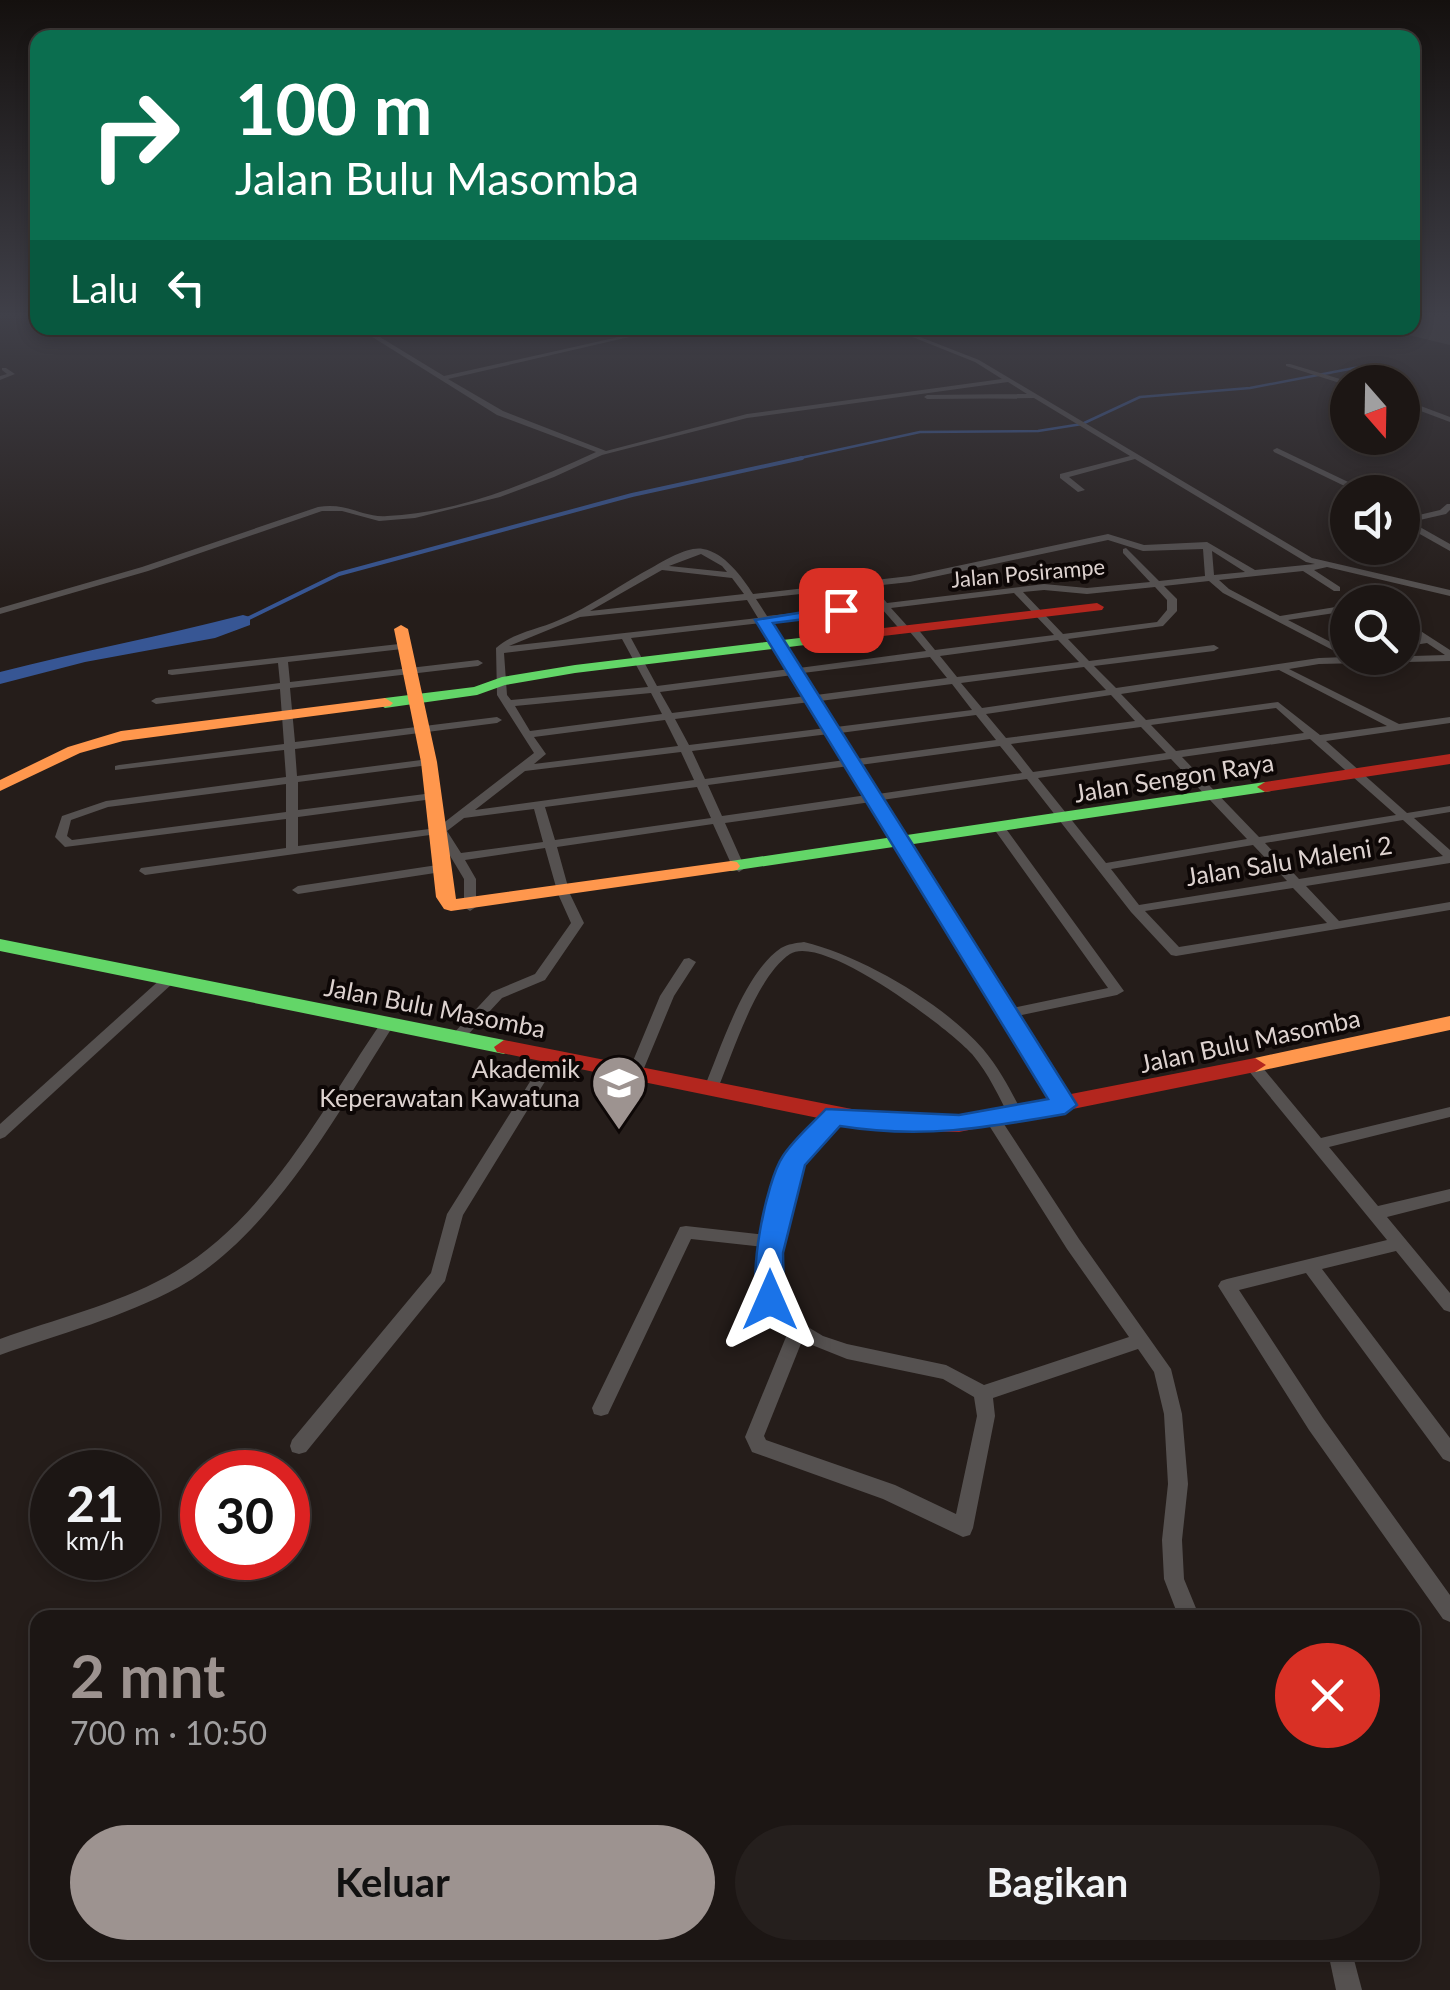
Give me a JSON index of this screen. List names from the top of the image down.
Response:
{
  "streets": {
    "street": [
      "Jalan Posirampe",
      "Jalan Sengon Raya",
      "Jalan Salu Maleni 2",
      "Jalan Bulu Masomba"
    ]
  },
  "places": {
    "school or university": ["Akademik Keperawatan Kawatuna"]
  },
  "north": "bottom",
  "page": {
    "turn": ["100 m", "Jalan Bulu Masomba"],
    "then": "Lalu",
    "speed": "21 km/h",
    "limit": "30",
    "heading": ["2 mnt", "700 m · 10:50"],
    "buttons": ["Keluar", "Bagikan"]
  }
}
